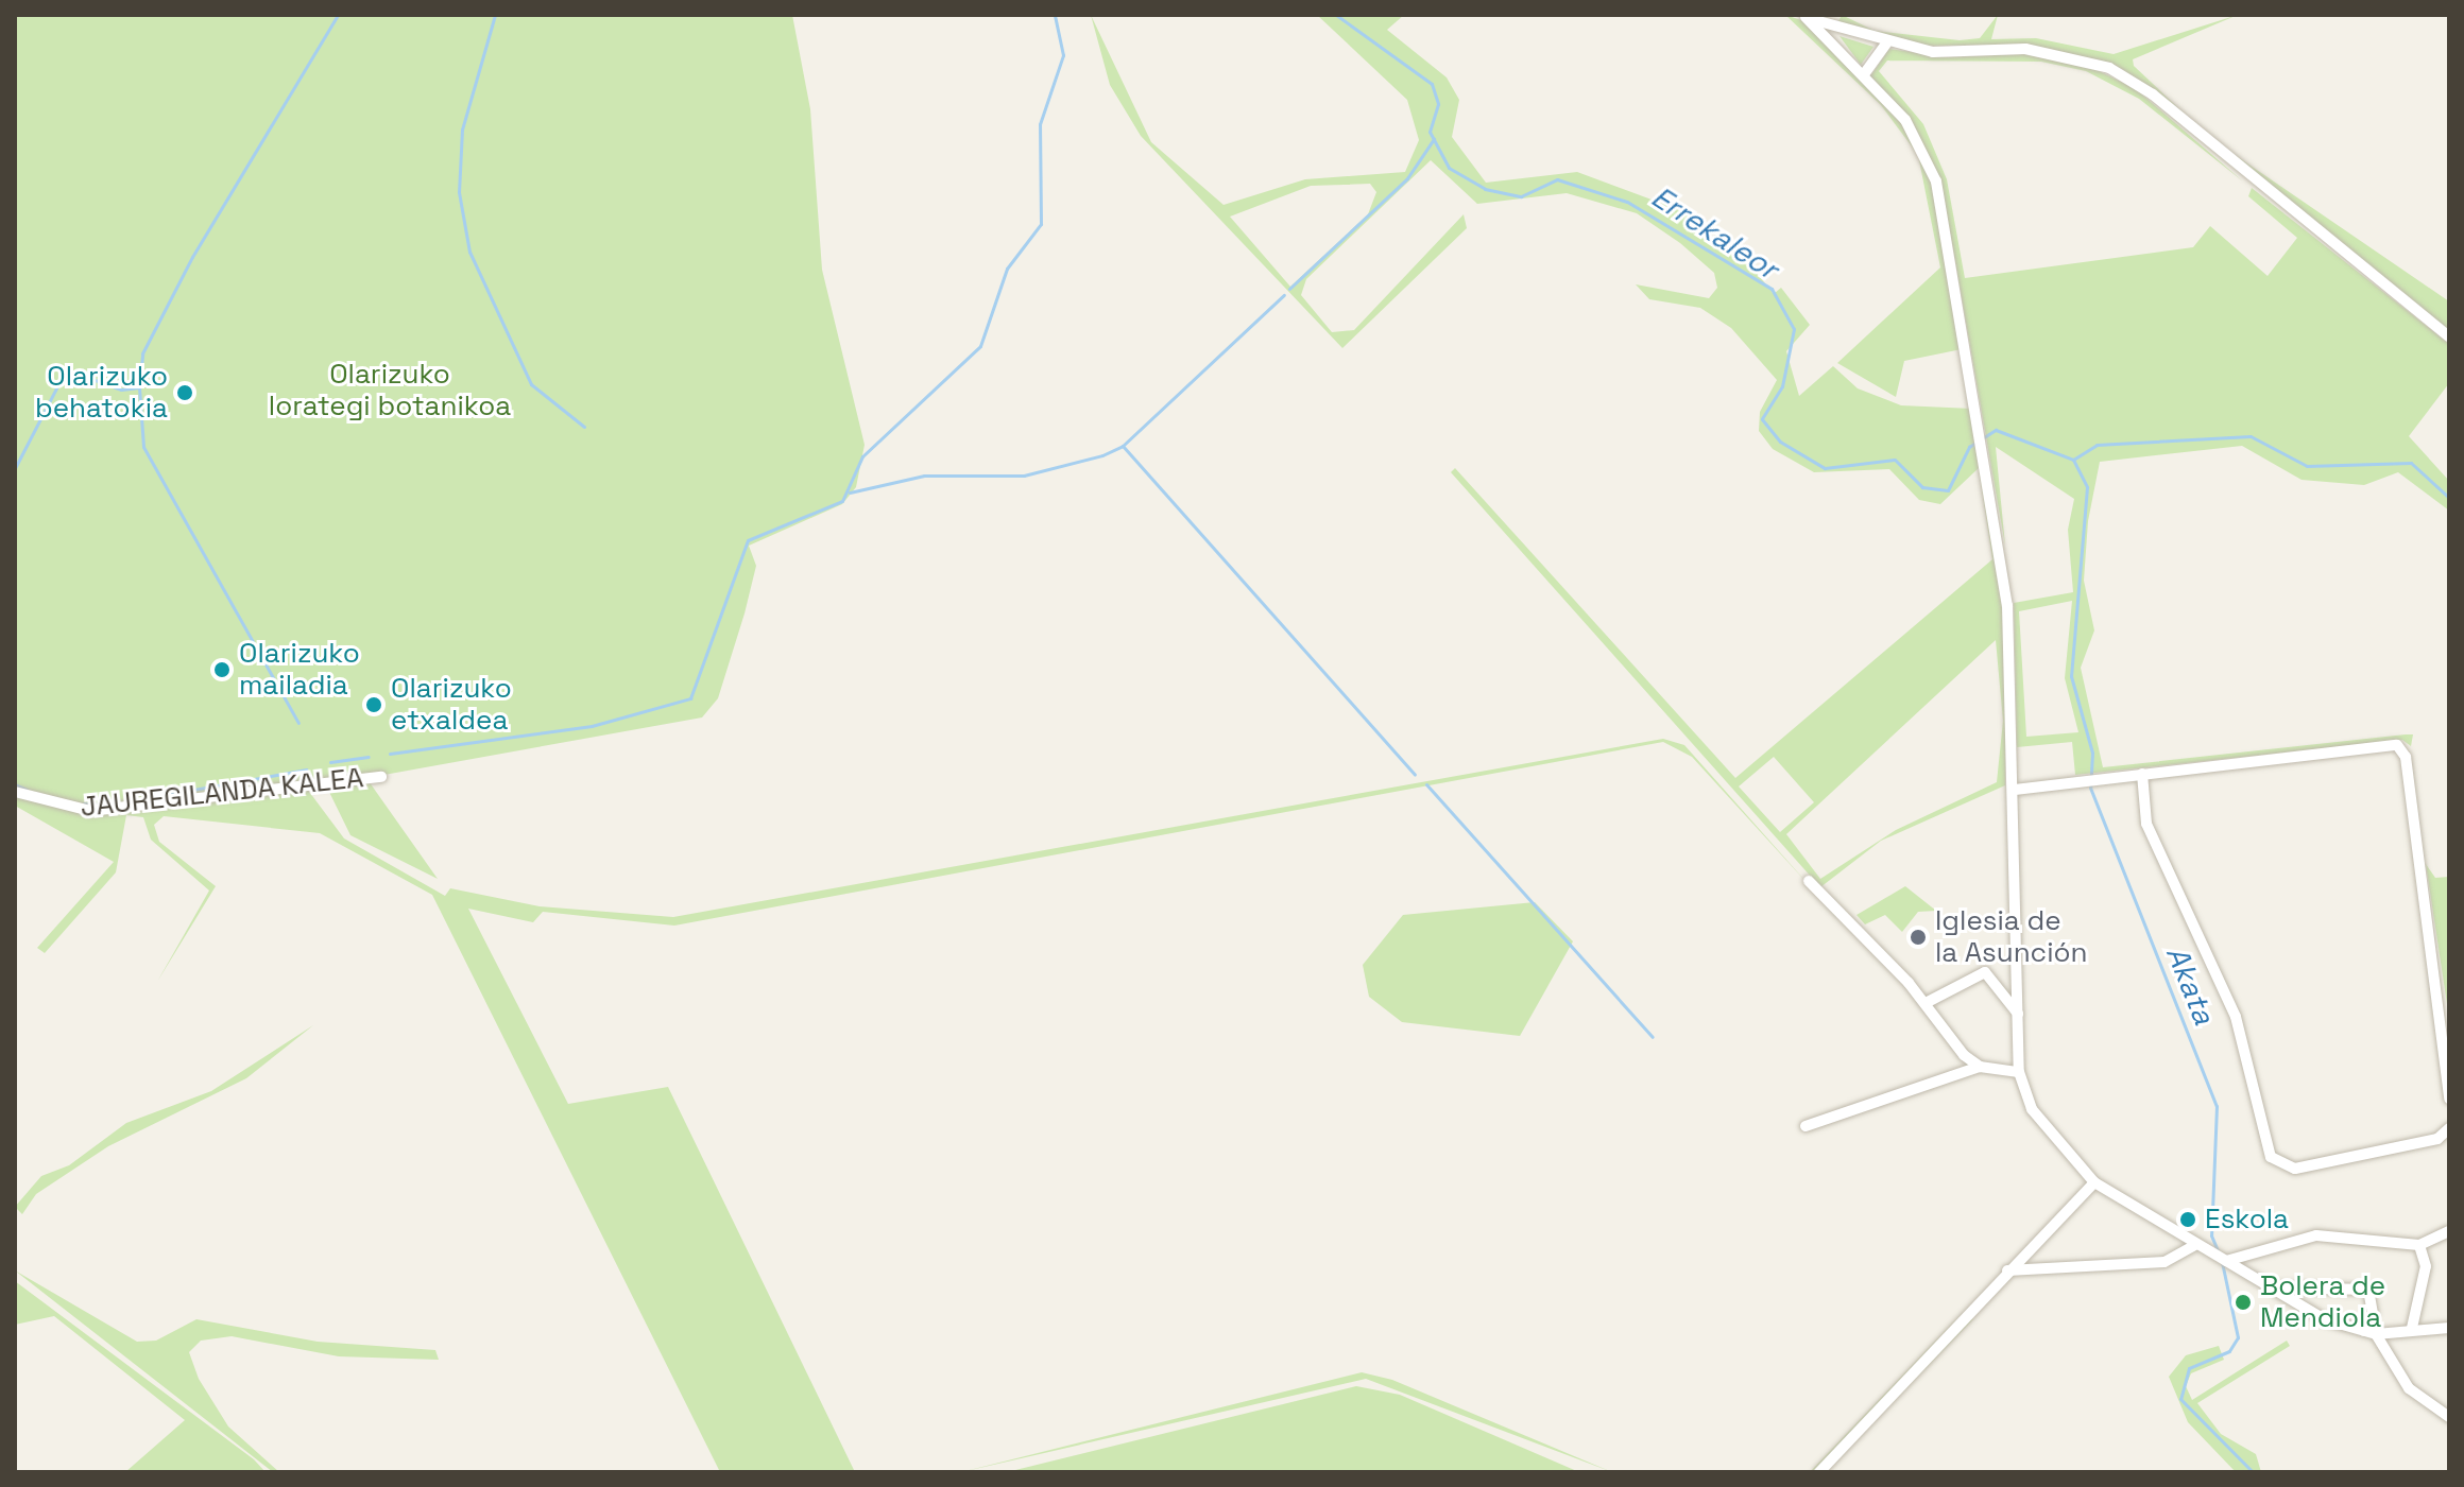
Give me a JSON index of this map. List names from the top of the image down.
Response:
{
  "streets": {
    "street": ["JAUREGILANDA KALEA"]
  },
  "water": ["Errekaleor", "Akata"],
  "parks": ["Olarizuko lorategi botanikoa"],
  "places": [
    "Olarizuko behatokia",
    "Olarizuko mailadia",
    "Olarizuko etxaldea",
    "Iglesia de la Asunción",
    "Eskola",
    "Bolera de Mendiola"
  ]
}
